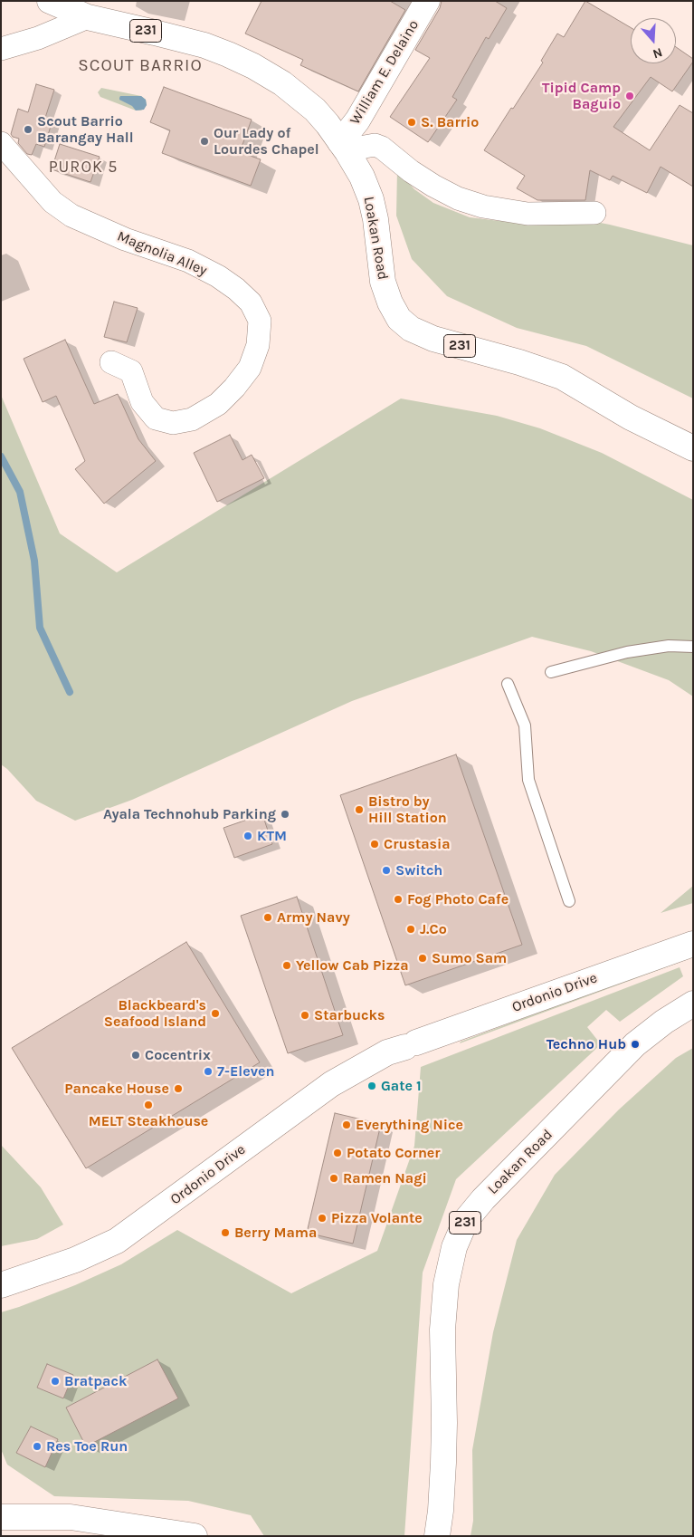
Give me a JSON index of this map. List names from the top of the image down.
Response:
{
  "streets": {
    "main road": [
      "231",
      "William E. Delaino",
      "Loakan Road",
      "Ordonio Drive"
    ],
    "street": ["Magnolia Alley"]
  },
  "crossings": [
    ["William E. Delaino", "Loakan Road"]
  ],
  "districts": ["SCOUT BARRIO", "PUROK 5"],
  "places": [
    "Tipid Camp Baguio",
    "S. Barrio",
    "Scout Barrio Barangay Hall",
    "Our Lady of Lourdes Chapel",
    "Bistro by Hill Station",
    "Ayala Technohub Parking",
    "KTM",
    "Crustasia",
    "Switch",
    "Fog Photo Cafe",
    "Army Navy",
    "J.Co",
    "Sumo Sam",
    "Yellow Cab Pizza",
    "Blackbeard's Seafood Island",
    "Starbucks",
    "Techno Hub",
    "Cocentrix",
    "7-Eleven",
    "Gate 1",
    "Pancake House",
    "MELT Steakhouse",
    "Everything Nice",
    "Potato Corner",
    "Ramen Nagi",
    "Pizza Volante",
    "Berry Mama",
    "Bratpack",
    "Res Toe Run"
  ],
  "north": "bottom"
}
